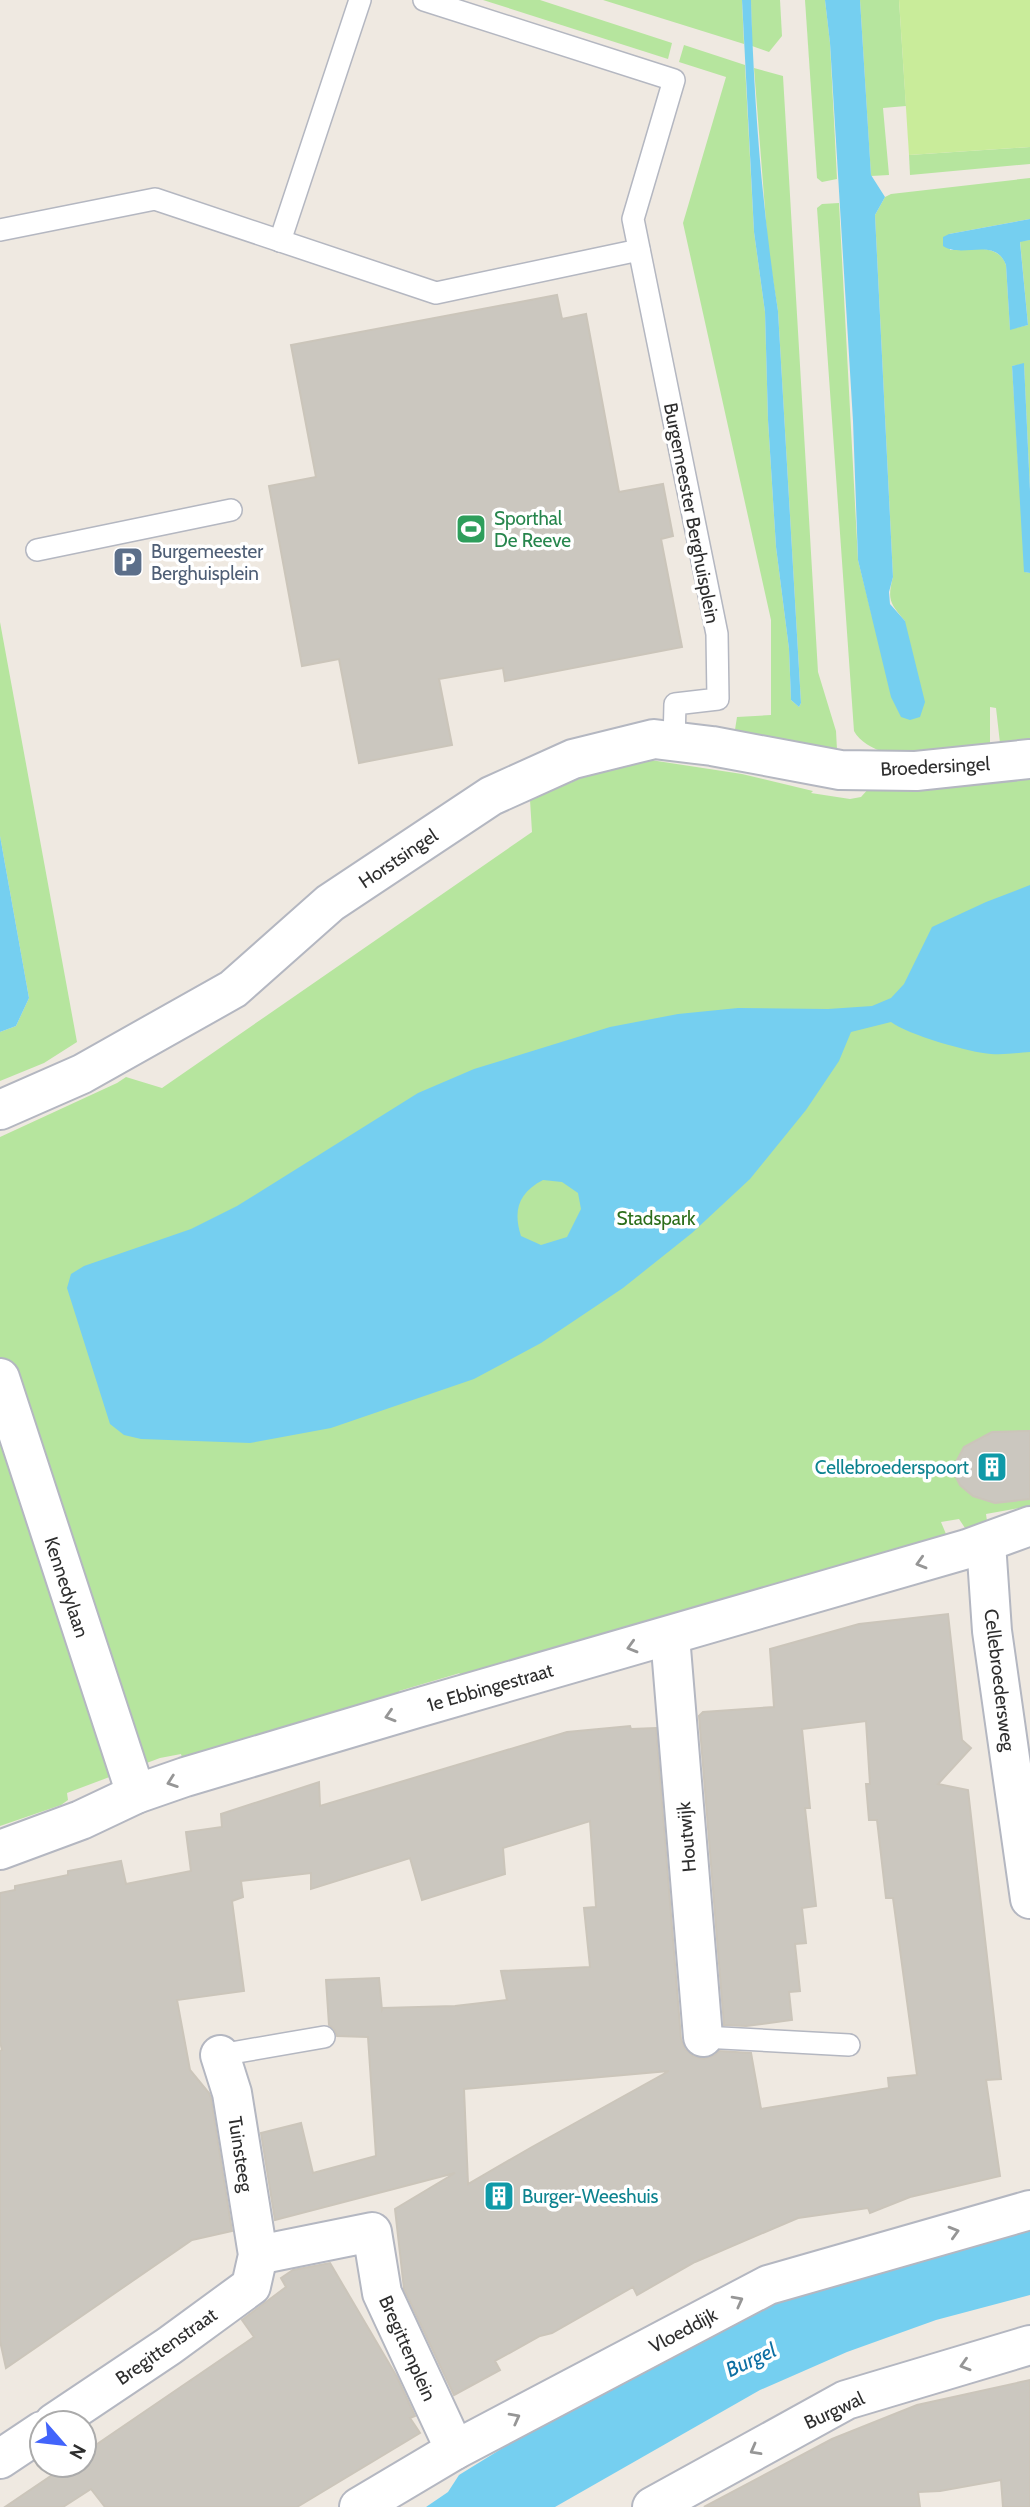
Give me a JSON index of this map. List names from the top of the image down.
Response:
{
  "streets": {
    "street": [
      "Broedersingel",
      "Horstsingel",
      "Kennedylaan",
      "Cellebroedersweg",
      "1e Ebbingestraat",
      "Houtwijk",
      "Tuinsteeg",
      "Vloeddijk",
      "Bregittenstraat",
      "Bregittenplein",
      "Burgwal"
    ],
    "lane": ["Burgemeester Berghuisplein"]
  },
  "crossings": [
    ["Burgemeester Berghuisplein", "Horstsingel"],
    ["Broedersingel", "Horstsingel"],
    ["Kennedylaan", "1e Ebbingestraat"],
    ["Cellebroedersweg", "1e Ebbingestraat"],
    ["1e Ebbingestraat", "Houtwijk"],
    ["Tuinsteeg", "Bregittenstraat"],
    ["Tuinsteeg", "Bregittenplein"],
    ["Vloeddijk", "Bregittenplein"],
    ["Bregittenstraat", "Bregittenplein"]
  ],
  "one_way": ["1e Ebbingestraat", "Vloeddijk", "Burgwal"],
  "water": ["Burgel"],
  "parks": ["Stadspark"],
  "places": {
    "sports": ["Sporthal De Reeve"],
    "parking": ["Burgemeester Berghuisplein"],
    "building": ["Cellebroederspoort", "Burger-Weeshuis"]
  },
  "north": "bottom right"
}
